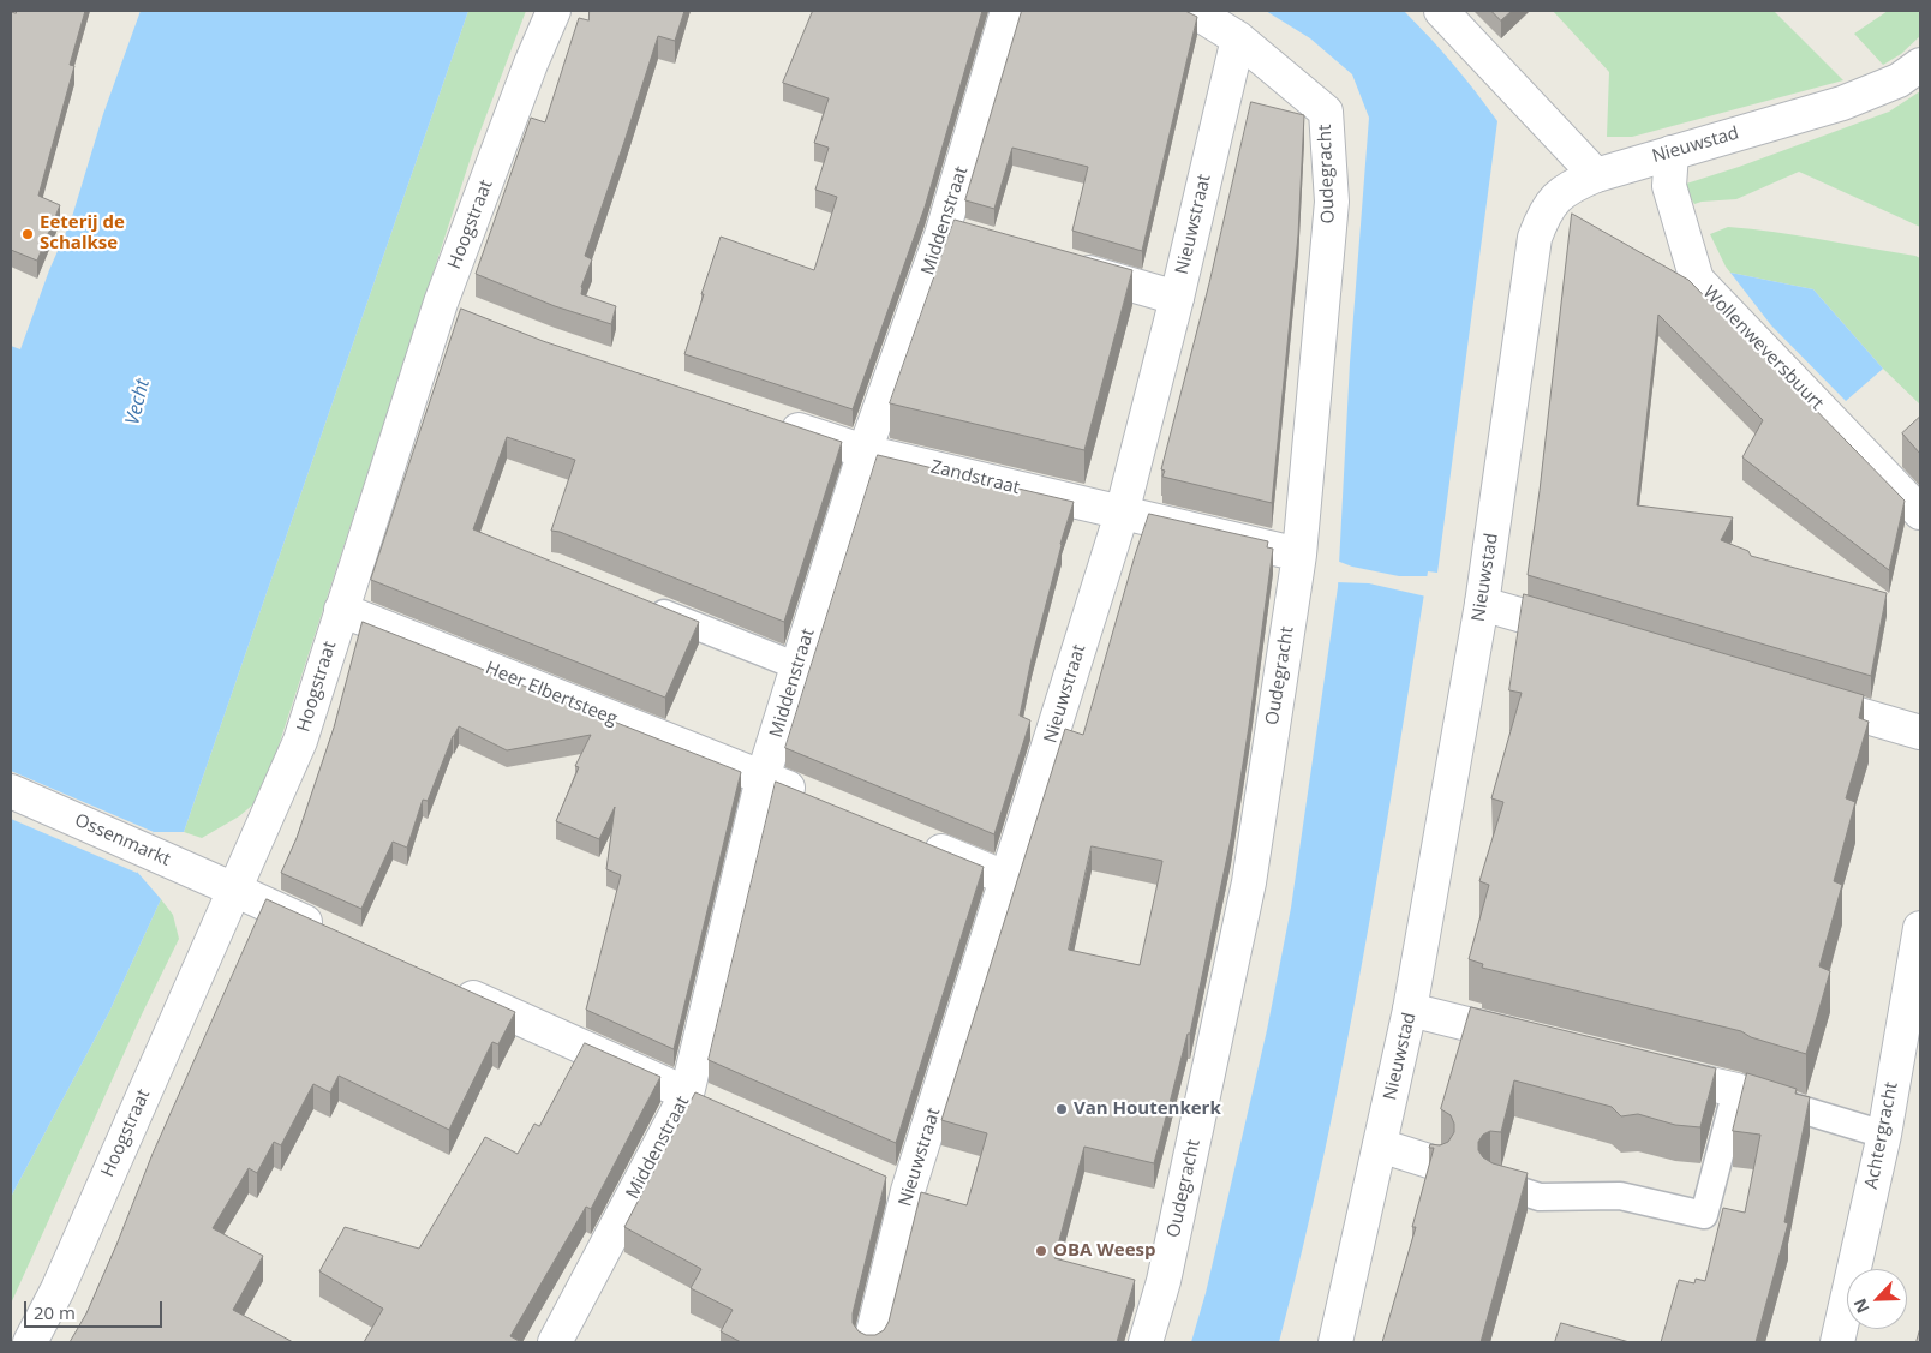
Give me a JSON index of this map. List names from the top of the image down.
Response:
{
  "streets": {
    "street": [
      "Nieuwstad",
      "Oudegracht",
      "Middenstraat",
      "Hoogstraat",
      "Nieuwstraat",
      "Wollenweversbuurt",
      "Zandstraat",
      "Heer Elbertsteeg",
      "Ossenmarkt",
      "Achtergracht"
    ]
  },
  "crossings": [
    ["Nieuwstad", "Wollenweversbuurt"],
    ["Oudegracht", "Nieuwstraat"],
    ["Oudegracht", "Zandstraat"],
    ["Middenstraat", "Zandstraat"],
    ["Middenstraat", "Heer Elbertsteeg"],
    ["Hoogstraat", "Heer Elbertsteeg"],
    ["Hoogstraat", "Ossenmarkt"],
    ["Nieuwstraat", "Zandstraat"]
  ],
  "water": ["Vecht"],
  "places": ["Eeterij de Schalkse", "Van Houtenkerk", "OBA Weesp"],
  "scale_bar": "20 m",
  "north": "bottom left"
}
